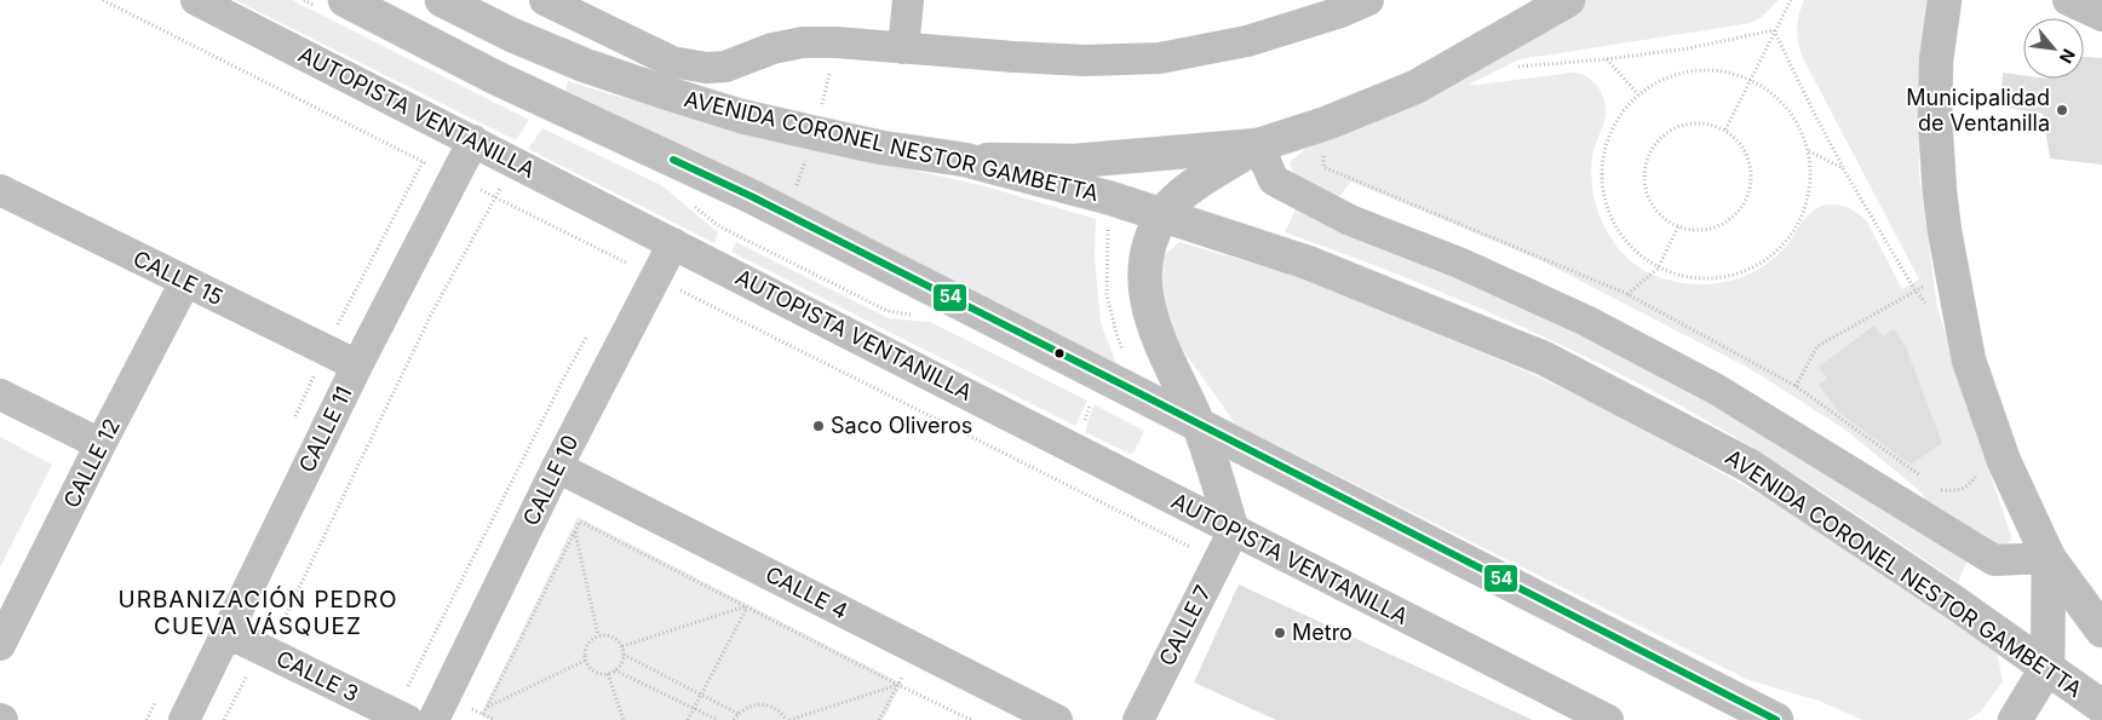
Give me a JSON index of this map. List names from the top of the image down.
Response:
{
  "streets": {
    "main road": ["AVENIDA CORONEL NESTOR GAMBETTA"],
    "street": [
      "AUTOPISTA VENTANILLA",
      "CALLE 15",
      "CALLE 11",
      "CALLE 12",
      "CALLE 10",
      "CALLE 4",
      "CALLE 7",
      "CALLE 3"
    ]
  },
  "crossings": [
    ["AUTOPISTA VENTANILLA", "CALLE 11"],
    ["AUTOPISTA VENTANILLA", "CALLE 10"],
    ["AUTOPISTA VENTANILLA", "CALLE 7"],
    ["CALLE 15", "CALLE 11"],
    ["CALLE 15", "CALLE 12"],
    ["CALLE 11", "CALLE 3"],
    ["CALLE 10", "CALLE 4"]
  ],
  "districts": ["URBANIZACIÓN PEDRO CUEVA VÁSQUEZ"],
  "places": ["Municipalidad de Ventanilla", "Saco Oliveros", "Metro"],
  "lines": ["transit line 54"],
  "north": "bottom right"
}
